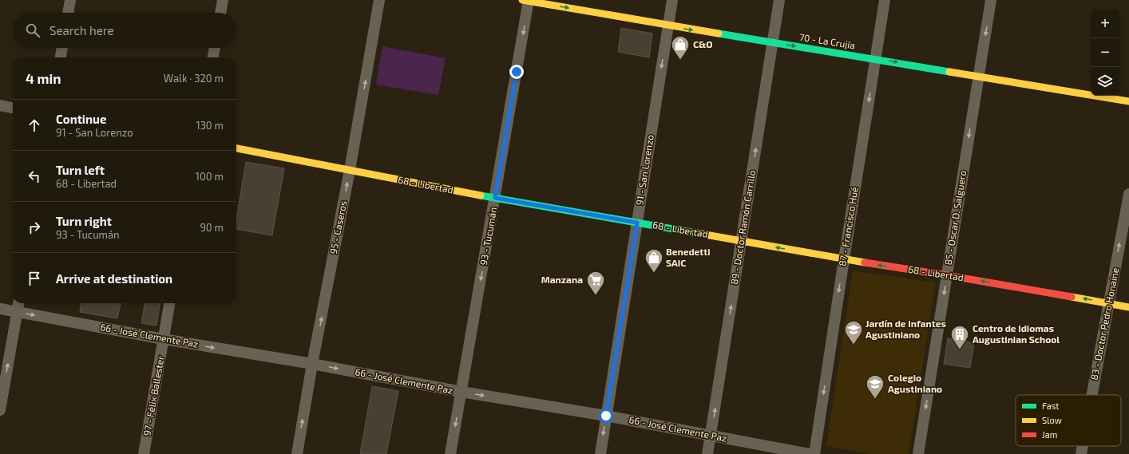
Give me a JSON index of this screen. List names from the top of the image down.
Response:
{
  "streets": {
    "street": [
      "70 - La Crujía",
      "91 - San Lorenzo",
      "68 - Libertad",
      "85 - Oscar D. Salguero",
      "87 - Francisco Hué",
      "95 - Caseros",
      "89 - Doctor Ramón Carrillo",
      "93 - Tucumán",
      "83 - Doctor Pedro Honaine",
      "66 - José Clemente Paz",
      "97 - Félix Ballester"
    ]
  },
  "crossings": [
    ["70 - La Crujía", "91 - San Lorenzo"],
    ["70 - La Crujía", "85 - Oscar D. Salguero"],
    ["70 - La Crujía", "87 - Francisco Hué"],
    ["70 - La Crujía", "89 - Doctor Ramón Carrillo"],
    ["70 - La Crujía", "93 - Tucumán"],
    ["91 - San Lorenzo", "68 - Libertad"],
    ["91 - San Lorenzo", "66 - José Clemente Paz"],
    ["68 - Libertad", "85 - Oscar D. Salguero"],
    ["68 - Libertad", "87 - Francisco Hué"],
    ["68 - Libertad", "95 - Caseros"],
    ["68 - Libertad", "89 - Doctor Ramón Carrillo"],
    ["68 - Libertad", "93 - Tucumán"],
    ["68 - Libertad", "83 - Doctor Pedro Honaine"],
    ["95 - Caseros", "66 - José Clemente Paz"],
    ["89 - Doctor Ramón Carrillo", "66 - José Clemente Paz"],
    ["93 - Tucumán", "66 - José Clemente Paz"],
    ["66 - José Clemente Paz", "97 - Félix Ballester"]
  ],
  "one_way": [
    "70 - La Crujía",
    "91 - San Lorenzo",
    "68 - Libertad",
    "85 - Oscar D. Salguero",
    "87 - Francisco Hué",
    "95 - Caseros",
    "89 - Doctor Ramón Carrillo",
    "93 - Tucumán",
    "83 - Doctor Pedro Honaine",
    "66 - José Clemente Paz"
  ],
  "places": {
    "shop": ["C&O", "Benedetti SAIC"],
    "supermarket": ["Manzana"],
    "school or university": ["Jardín de Infantes Agustiniano", "Colegio Agustiniano"],
    "building": ["Centro de Idiomas Augustinian School"]
  },
  "legend": ["Fast", "Slow", "Jam"],
  "page": {
    "map_buttons": ["+", "−"],
    "search": "Search here",
    "heading": ["4 min", "Walk · 320 m"],
    "list": [
      ["Continue", "91 - San Lorenzo", "130 m"],
      ["Turn left", "68 - Libertad", "100 m"],
      ["Turn right", "93 - Tucumán", "90 m"],
      "Arrive at destination"
    ]
  }
}
